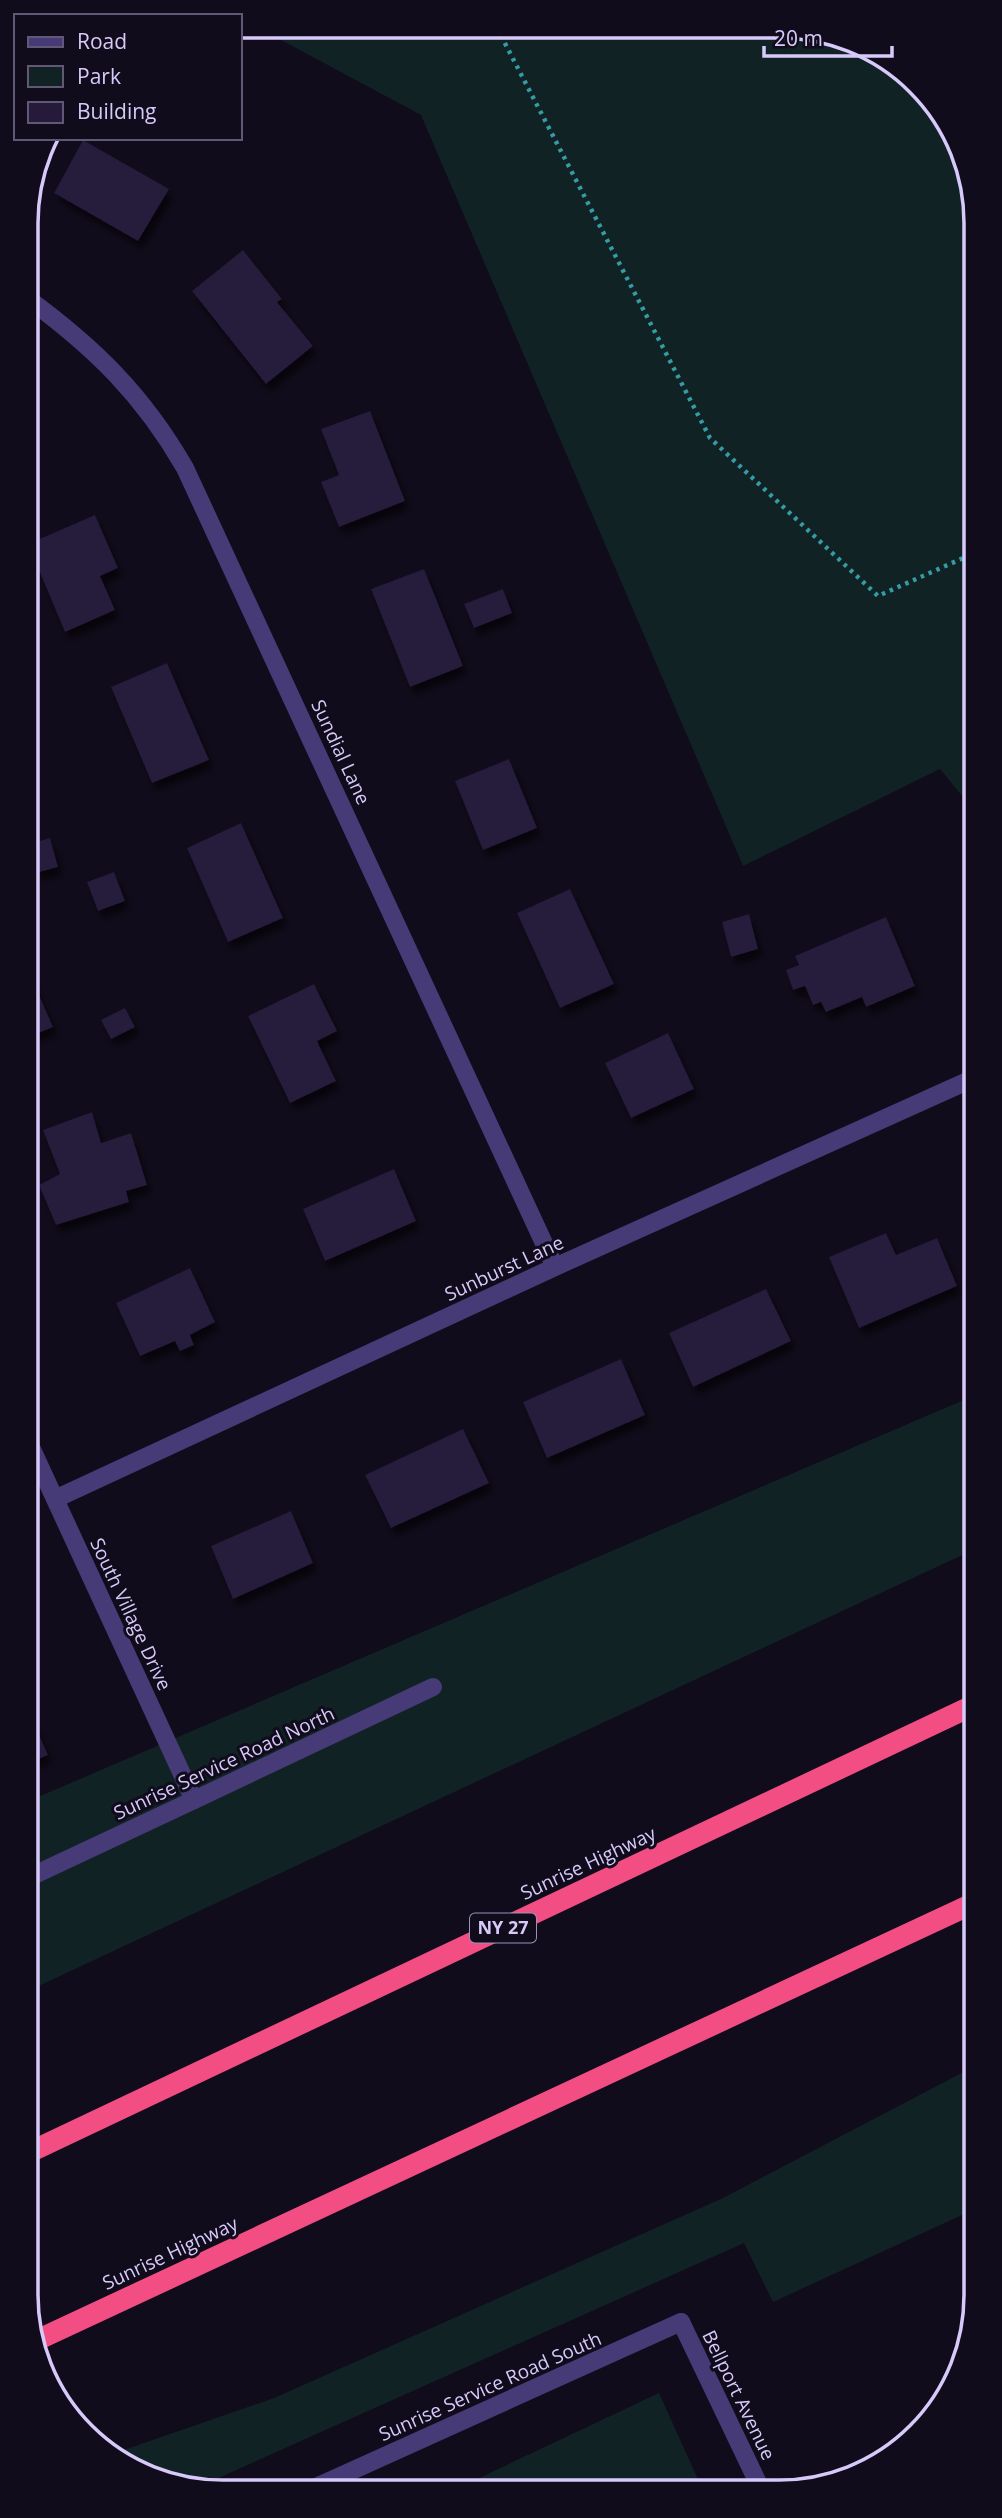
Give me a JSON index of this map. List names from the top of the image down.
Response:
{
  "streets": {
    "highway": ["Sunrise Highway", "NY 27"],
    "street": [
      "Sundial Lane",
      "Sunburst Lane",
      "South Village Drive",
      "Sunrise Service Road North",
      "Sunrise Service Road South",
      "Bellport Avenue"
    ]
  },
  "crossings": [
    ["Sundial Lane", "Sunburst Lane"],
    ["Sunburst Lane", "South Village Drive"],
    ["South Village Drive", "Sunrise Service Road North"],
    ["Sunrise Service Road South", "Bellport Avenue"]
  ],
  "legend": ["Road", "Park", "Building"],
  "scale_bar": "20 m"
}
